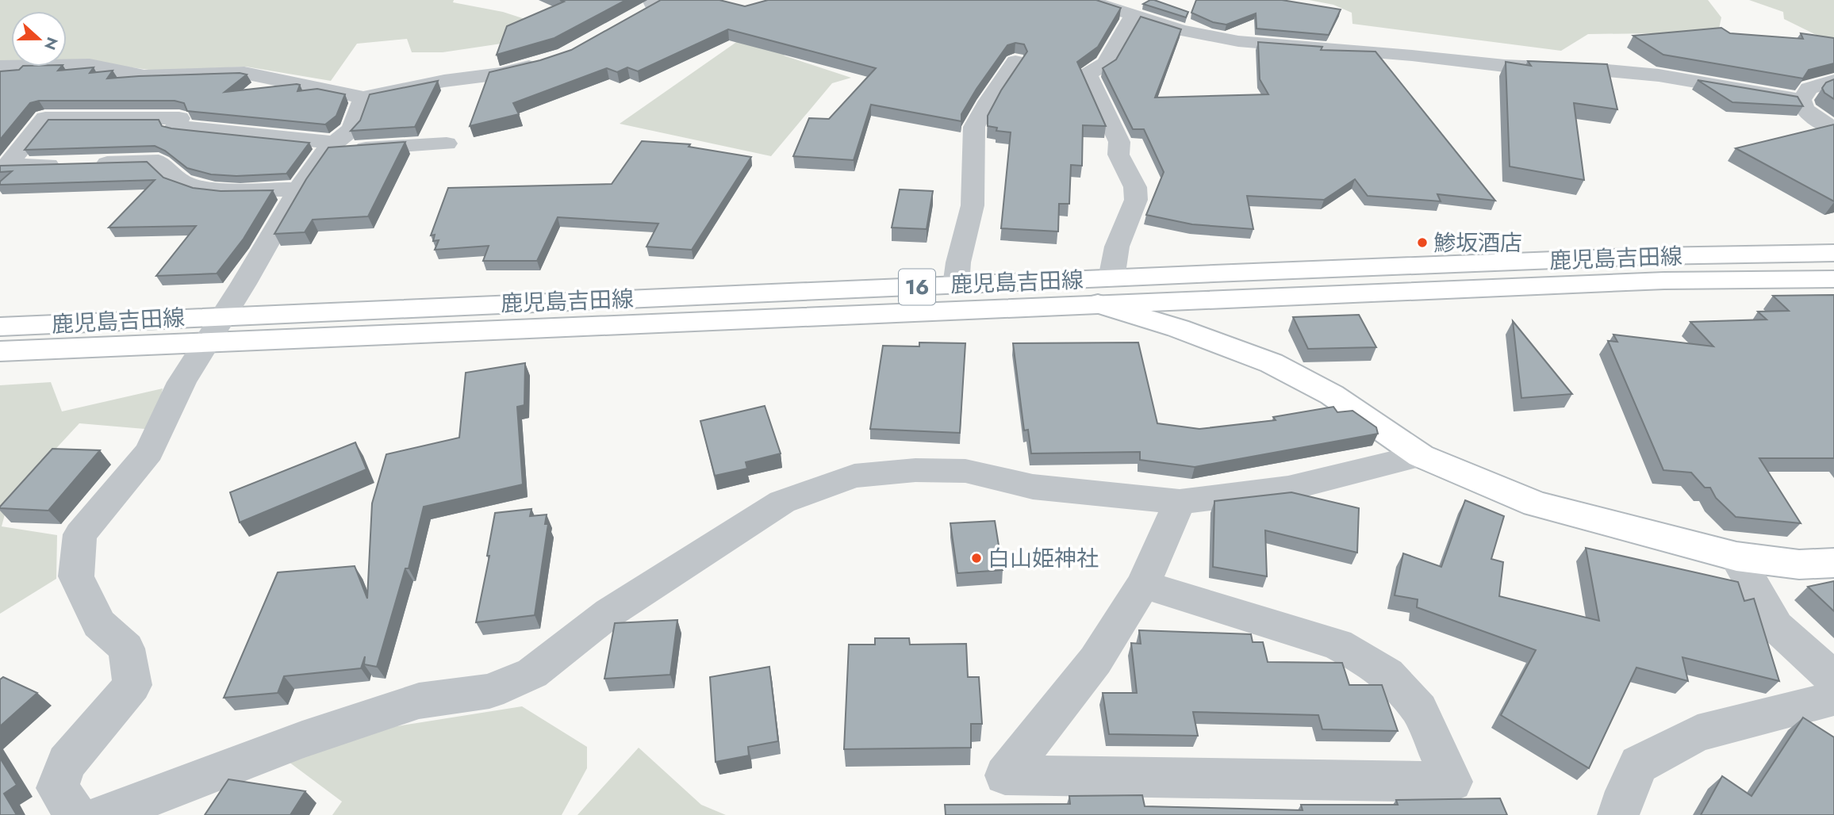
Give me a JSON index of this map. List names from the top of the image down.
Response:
{
  "streets": {
    "main road": ["鹿児島吉田線", "16"]
  },
  "places": ["鯵坂酒店", "白山姫神社"],
  "north": "right"
}
